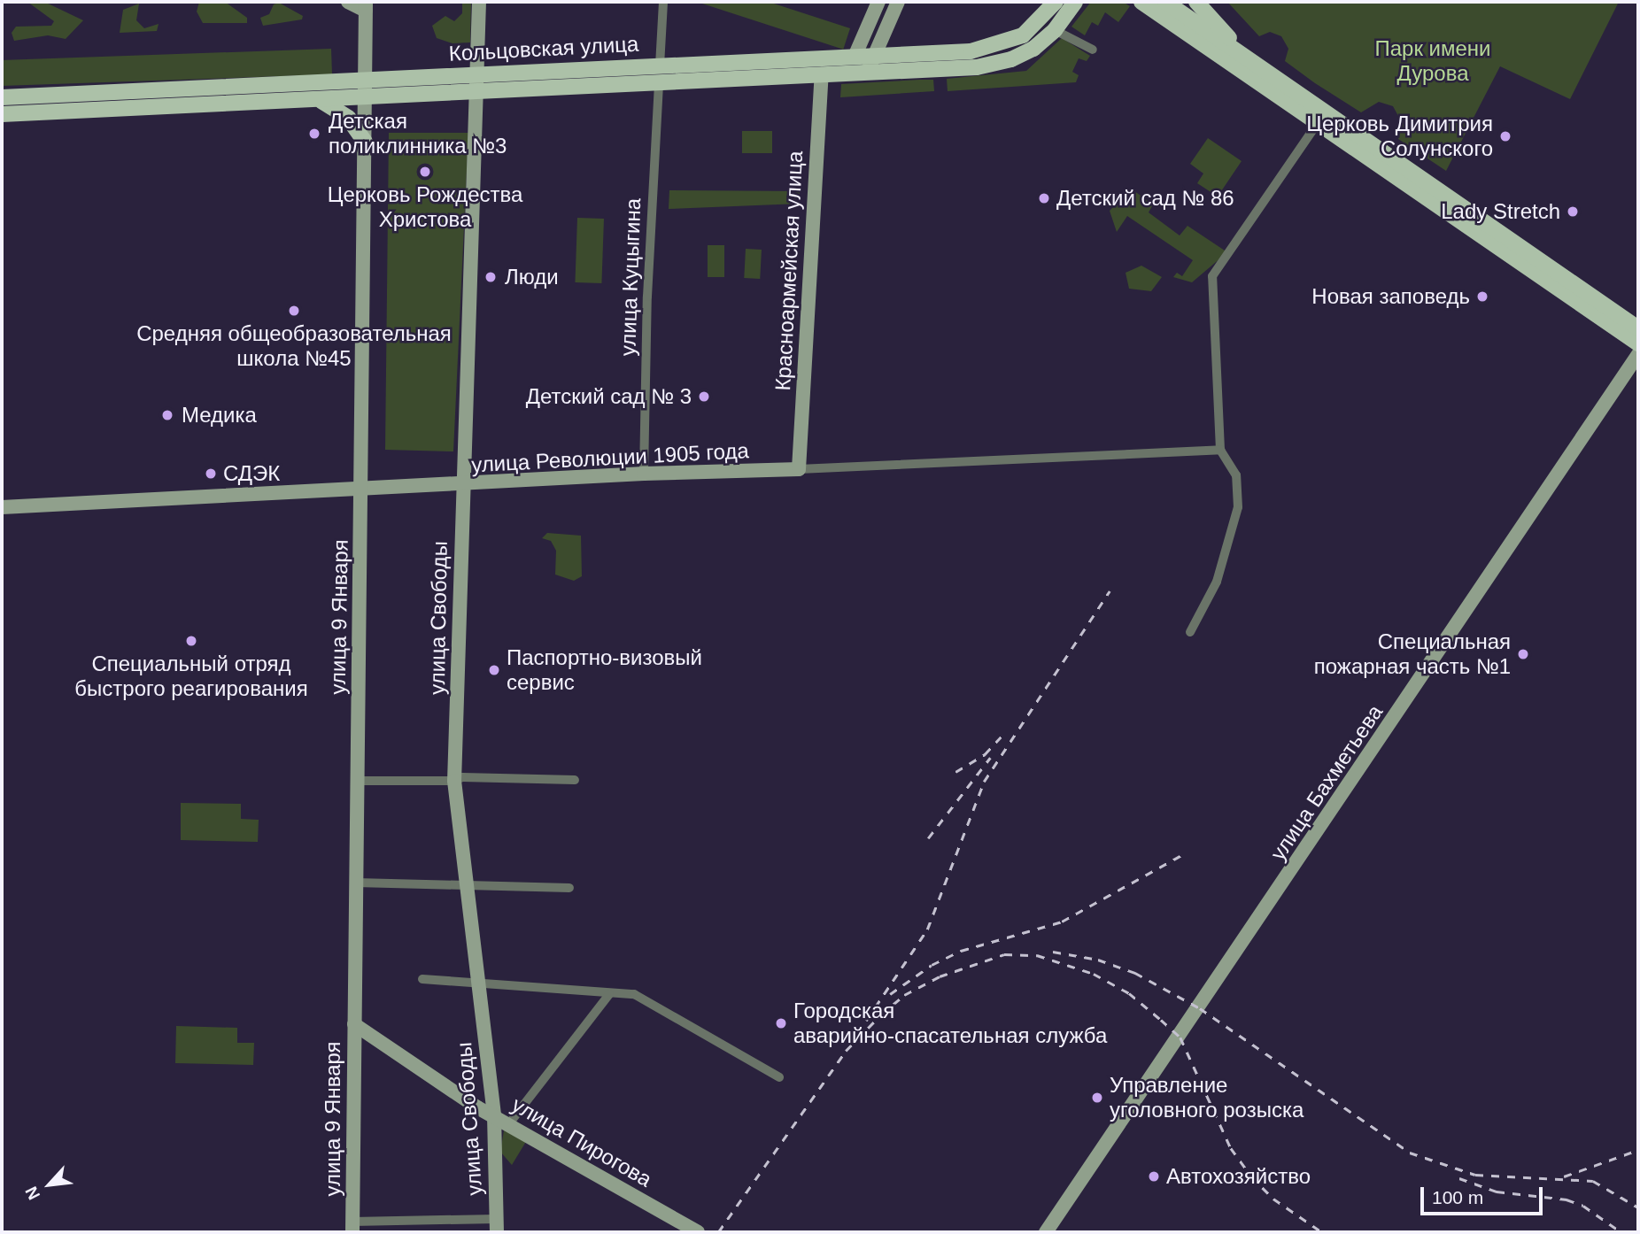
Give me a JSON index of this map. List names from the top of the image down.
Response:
{
  "streets": {
    "main road": ["Кольцовская улица"],
    "street": [
      "Красноармейская улица",
      "улица Куцыгина",
      "улица Революции 1905 года",
      "улица 9 Января",
      "улица Свободы",
      "улица Бахметьева",
      "улица Пирогова"
    ]
  },
  "crossings": [
    ["Кольцовская улица", "Красноармейская улица"],
    ["Кольцовская улица", "улица Куцыгина"],
    ["Кольцовская улица", "улица 9 Января"],
    ["Кольцовская улица", "улица Свободы"],
    ["Красноармейская улица", "улица Революции 1905 года"],
    ["улица Куцыгина", "улица Революции 1905 года"],
    ["улица Революции 1905 года", "улица 9 Января"],
    ["улица Революции 1905 года", "улица Свободы"],
    ["улица 9 Января", "улица Пирогова"],
    ["улица Свободы", "улица Пирогова"]
  ],
  "parks": ["Парк имени Дурова"],
  "places": [
    "Детская поликлинника №3",
    "Церковь Димитрия Солунского",
    "Церковь Рождества Христова",
    "Детский сад № 86",
    "Lady Stretch",
    "Люди",
    "Новая заповедь",
    "Средняя общеобразовательная школа №45",
    "Детский сад № 3",
    "Медика",
    "СДЭК",
    "Специальный отряд быстрого реагирования",
    "Специальная пожарная часть №1",
    "Паспортно-визовый сервис",
    "Городская аварийно-спасательная служба",
    "Управление уголовного розыска",
    "Автохозяйство"
  ],
  "scale_bar": "100 m",
  "north": "bottom left"
}
